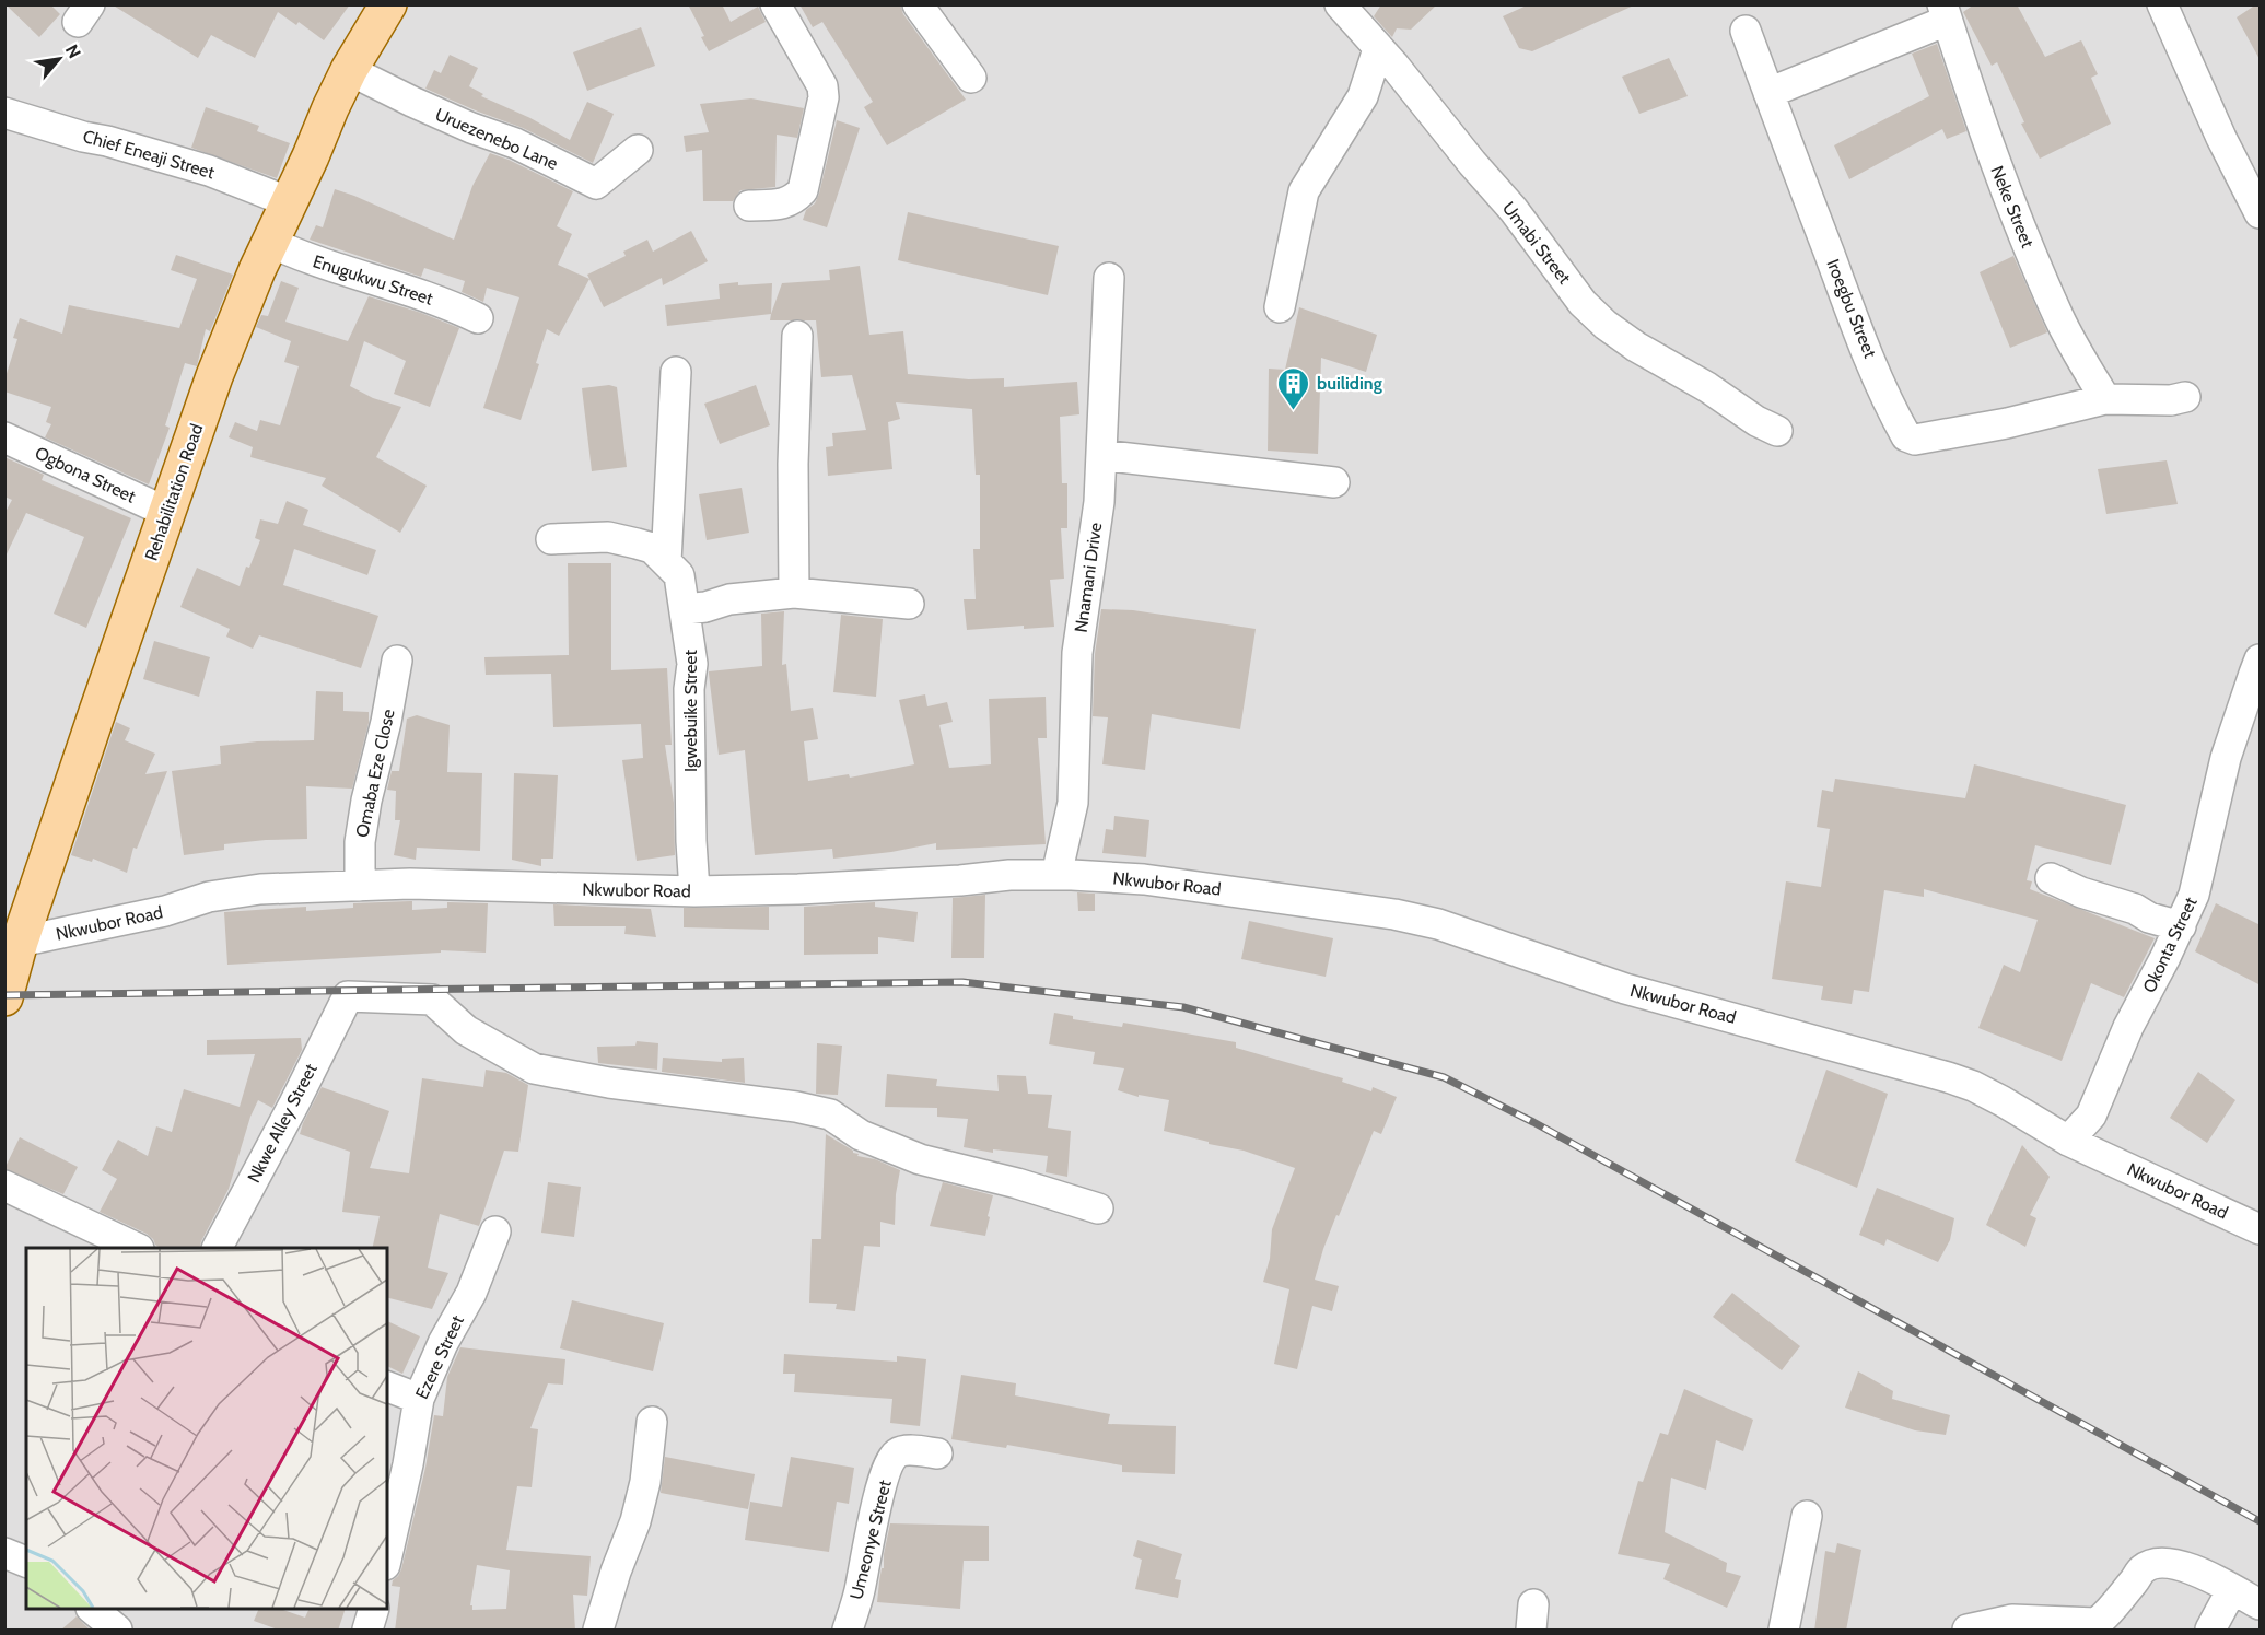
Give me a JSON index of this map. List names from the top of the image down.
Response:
{
  "streets": {
    "main road": ["Rehabilitation Road"],
    "street": [
      "Uruezenebo Lane",
      "Chief Eneaji Street",
      "Neke Street",
      "Umabi Street",
      "Enugukwu Street",
      "Iroegbu Street",
      "Ogbona Street",
      "Nnamani Drive",
      "Igwebuike Street",
      "Omaba Eze Close",
      "Nkwubor Road",
      "Okonta Street",
      "Nkwe Alley Street",
      "Ezere Street",
      "Umeonye Street"
    ]
  },
  "crossings": [
    ["Uruezenebo Lane", "Rehabilitation Road"],
    ["Chief Eneaji Street", "Rehabilitation Road"],
    ["Neke Street", "Iroegbu Street"],
    ["Enugukwu Street", "Rehabilitation Road"],
    ["Ogbona Street", "Rehabilitation Road"],
    ["Rehabilitation Road", "Nkwubor Road"],
    ["Nnamani Drive", "Nkwubor Road"],
    ["Igwebuike Street", "Nkwubor Road"],
    ["Omaba Eze Close", "Nkwubor Road"],
    ["Nkwubor Road", "Okonta Street"]
  ],
  "places": {
    "building": ["builiding"]
  },
  "north": "top right"
}
